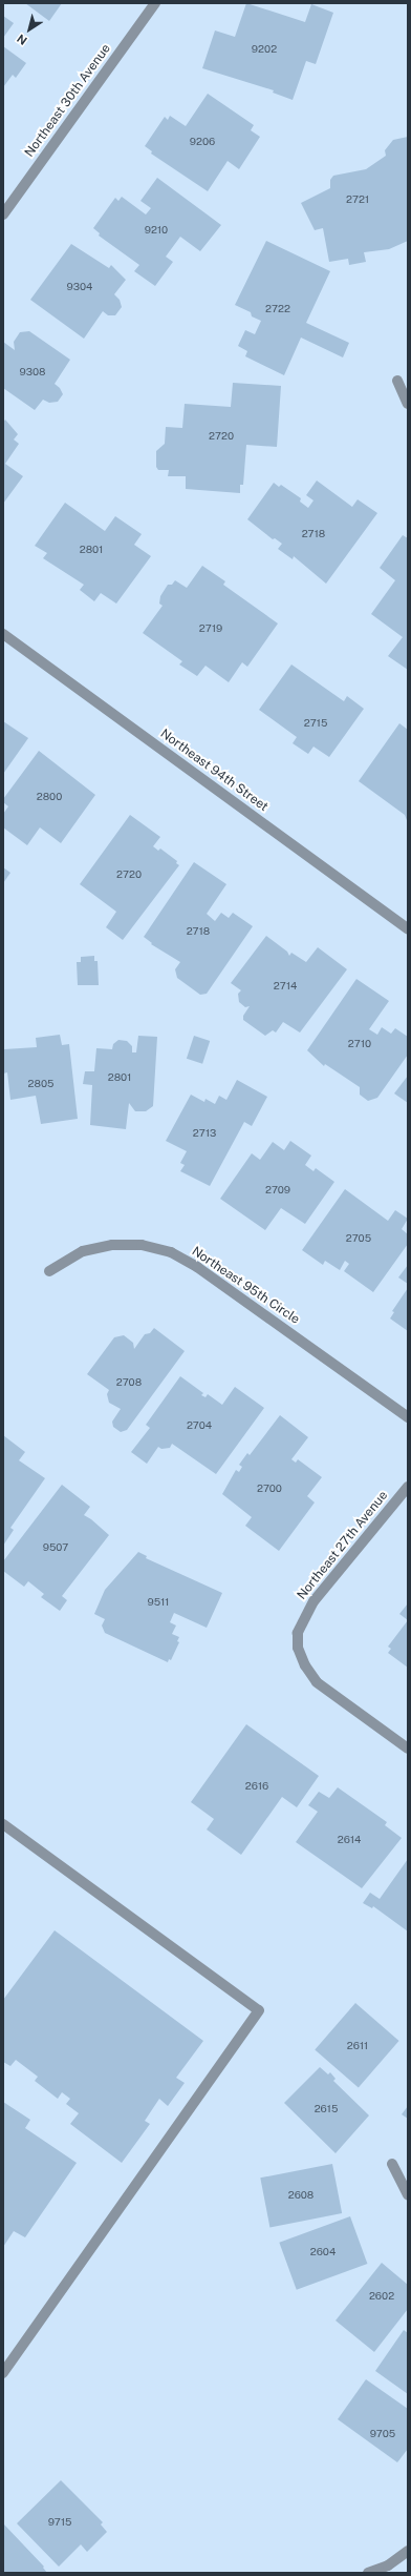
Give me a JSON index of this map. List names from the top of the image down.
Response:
{
  "streets": {
    "street": [
      "Northeast 30th Avenue",
      "Northeast 94th Street",
      "Northeast 95th Circle",
      "Northeast 27th Avenue"
    ]
  },
  "house_numbers": [
    "9202",
    "9206",
    "2721",
    "9210",
    "9304",
    "2722",
    "9308",
    "2720",
    "2718",
    "2801",
    "2719",
    "2715",
    "2800",
    "2720",
    "2718",
    "2714",
    "2710",
    "2801",
    "2805",
    "2713",
    "2709",
    "2705",
    "2708",
    "2704",
    "2700",
    "9507",
    "9511",
    "2616",
    "2614",
    "2611",
    "2615",
    "2608",
    "2604",
    "2602",
    "9705",
    "9715"
  ],
  "north": "bottom left"
}
